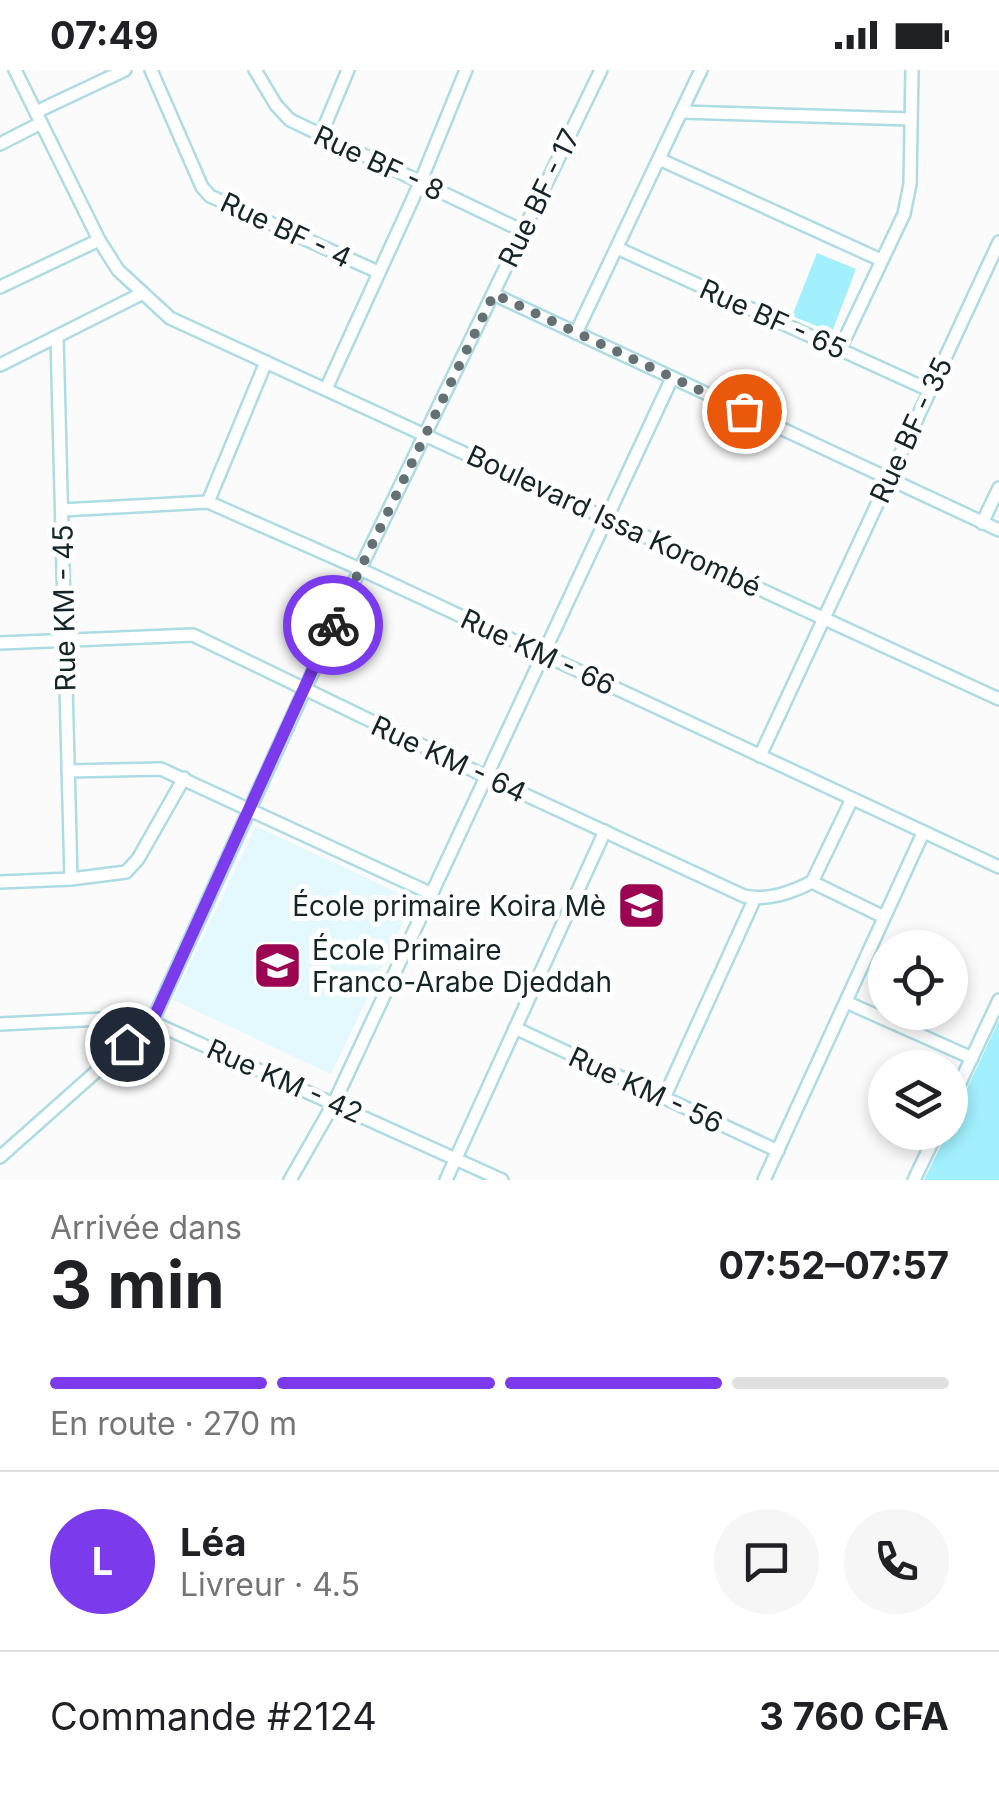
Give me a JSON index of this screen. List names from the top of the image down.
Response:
{
  "streets": {
    "street": [
      "Rue BF - 8",
      "Rue BF - 17",
      "Rue BF - 4",
      "Rue BF - 65",
      "Rue BF - 35",
      "Boulevard Issa Korombé",
      "Rue KM - 45",
      "Rue KM - 66",
      "Rue KM - 64",
      "Rue KM - 42",
      "Rue KM - 56"
    ]
  },
  "crossings": [
    ["Rue BF - 8", "Rue BF - 17"],
    ["Rue BF - 17", "Boulevard Issa Korombé"],
    ["Rue BF - 17", "Rue KM - 66"],
    ["Rue BF - 17", "Rue KM - 64"],
    ["Rue BF - 17", "Rue KM - 42"],
    ["Rue BF - 65", "Rue BF - 35"],
    ["Rue BF - 35", "Boulevard Issa Korombé"],
    ["Rue BF - 35", "Rue KM - 66"],
    ["Rue KM - 45", "Rue KM - 66"],
    ["Rue KM - 45", "Rue KM - 64"]
  ],
  "places": {
    "school or university": ["École primaire Koira Mè", "École Primaire Franco-Arabe Djeddah"]
  },
  "page": {
    "status": "07:49",
    "heading": ["3 min", "Arrivée dans", "07:52–07:57"],
    "panel": [
      "Léa",
      "Livreur · 4.5",
      "Commande #2124",
      "3 760 CFA"
    ],
    "bar": "En route · 270 m",
    "round": "L"
  }
}
